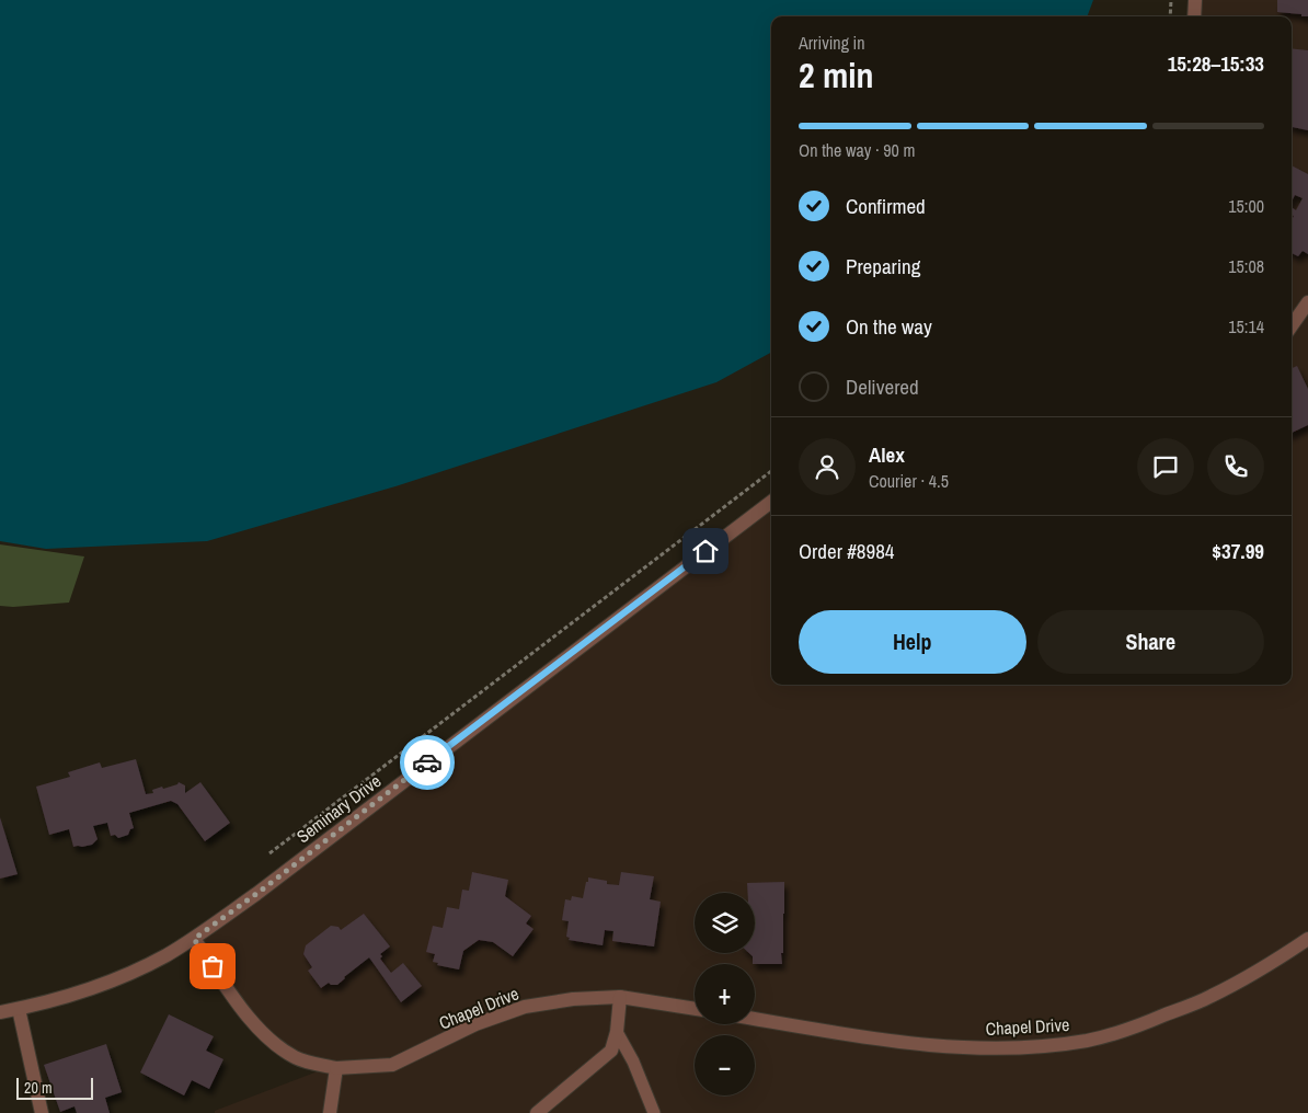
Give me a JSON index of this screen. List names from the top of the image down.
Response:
{
  "streets": {
    "street": ["Seminary Drive", "Chapel Drive"]
  },
  "crossings": [
    ["Seminary Drive", "Chapel Drive"]
  ],
  "scale_bar": "20 m",
  "page": {
    "heading": ["2 min", "Arriving in", "15:28–15:33"],
    "panel": [
      "Alex",
      "Courier · 4.5",
      "Order #8984",
      "$37.99"
    ],
    "bar": "On the way · 90 m",
    "list": [
      ["Confirmed", "15:00"],
      ["Preparing", "15:08"],
      ["On the way", "15:14"],
      "Delivered"
    ],
    "buttons": ["Help", "Share"],
    "map_buttons": ["+", "−"],
    "scale": "20 m"
  }
}
